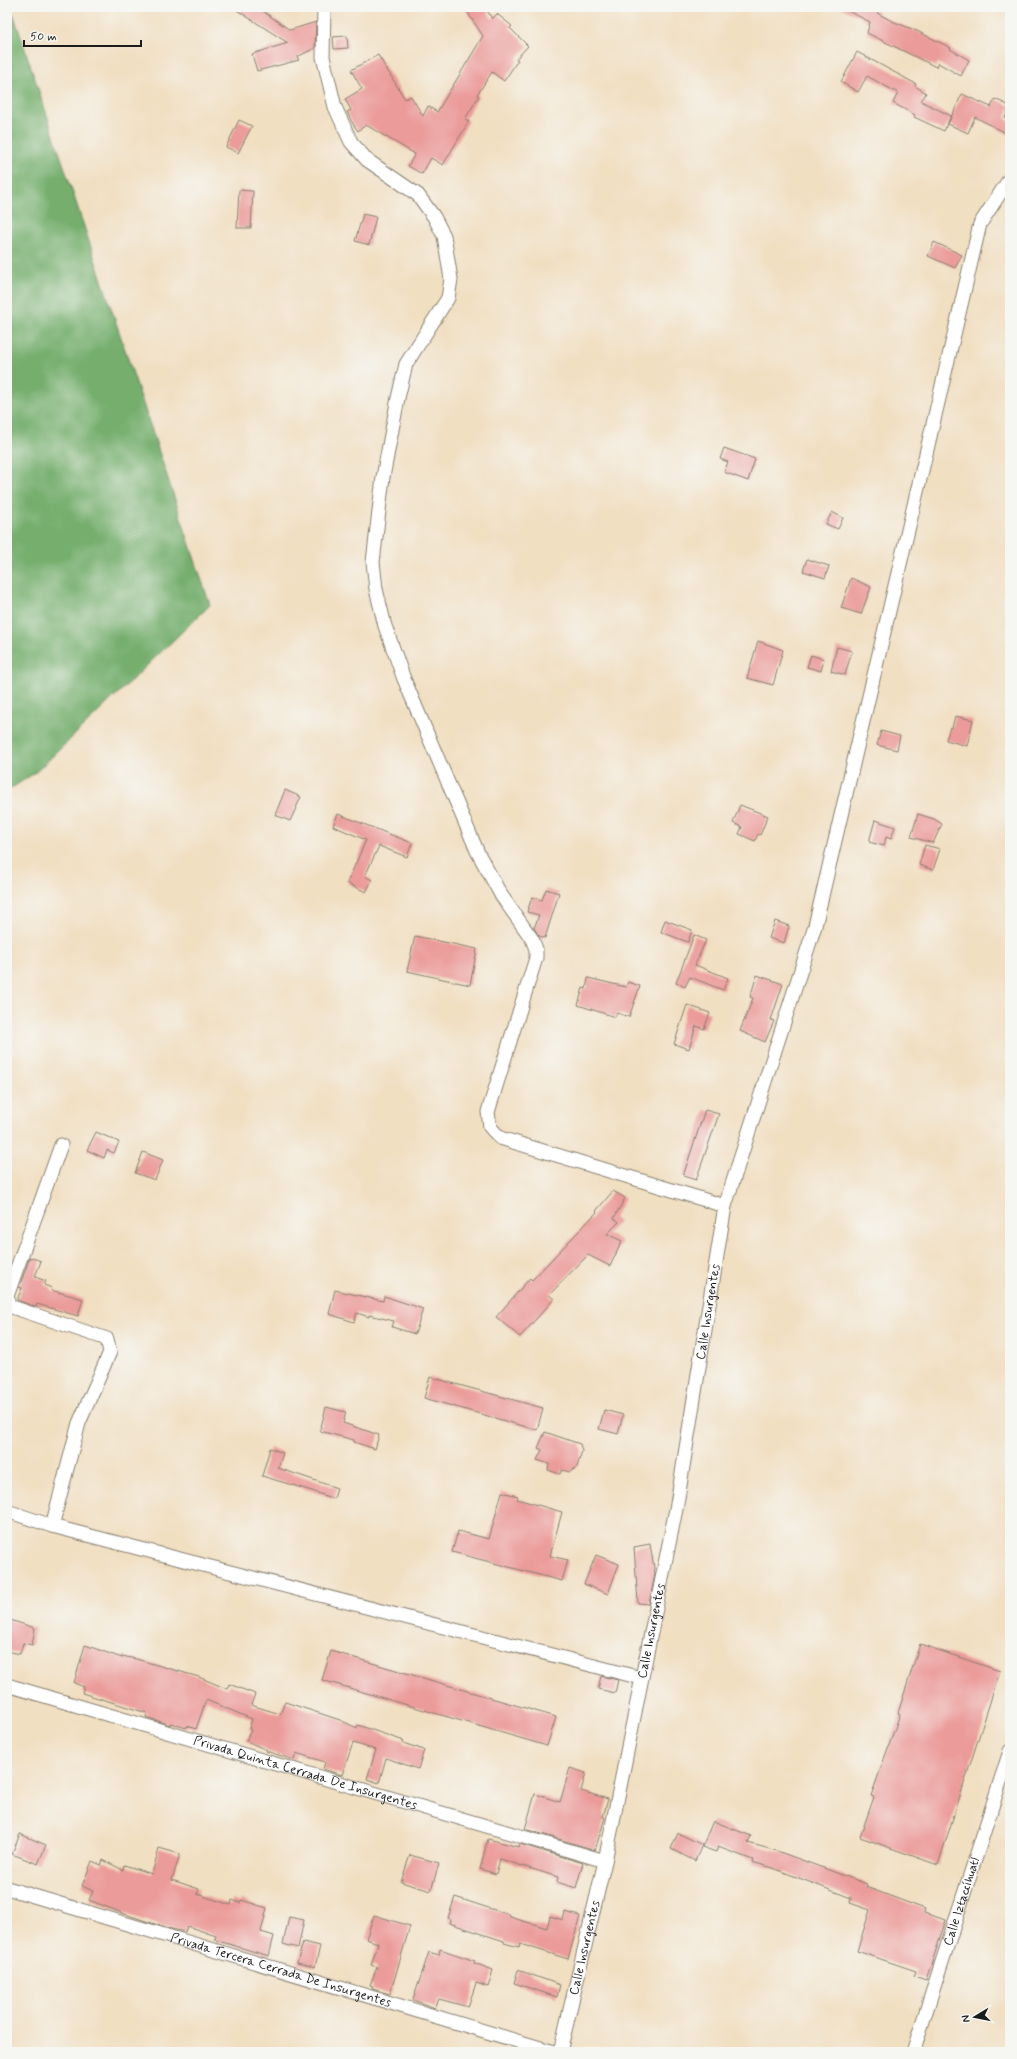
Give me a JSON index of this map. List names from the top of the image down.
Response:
{
  "streets": {
    "street": [
      "Calle Insurgentes",
      "Privada Quinta Cerrada De Insurgentes",
      "Calle Iztaccíhuatl",
      "Privada Tercera Cerrada De Insurgentes"
    ]
  },
  "crossings": [
    ["Calle Insurgentes", "Privada Quinta Cerrada De Insurgentes"]
  ],
  "scale_bar": "50 m",
  "north": "left"
}
